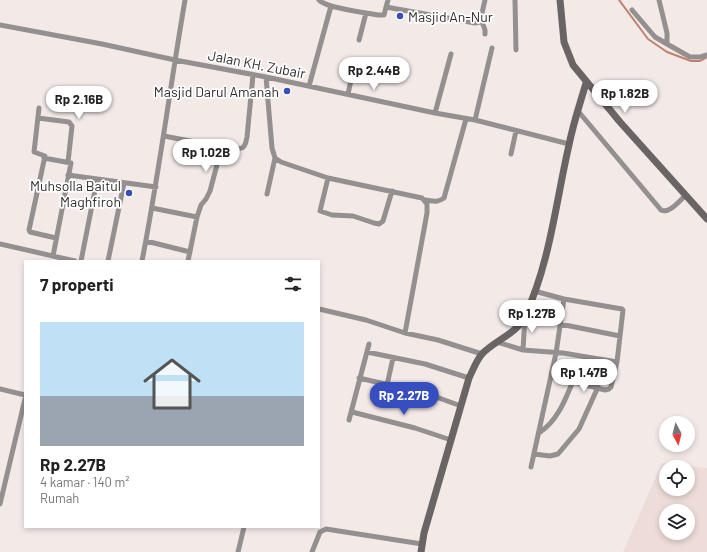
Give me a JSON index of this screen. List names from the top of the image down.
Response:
{
  "streets": {
    "street": ["Jalan KH. Zubair"]
  },
  "places": ["Masjid An-Nur", "Masjid Darul Amanah", "Muhsolla Baitul Maghfiroh"],
  "north": "bottom",
  "page": {
    "price": [
      "Rp 2.44B",
      "Rp 1.82B",
      "Rp 2.16B",
      "Rp 1.02B",
      "Rp 1.27B",
      "Rp 1.47B",
      "Rp 2.27B"
    ],
    "heading": "7 properti",
    "list": [
      {
        "name": "Rp 2.27B",
        "note": "4 kamar · 140 m² · Rumah"
      }
    ]
  }
}
